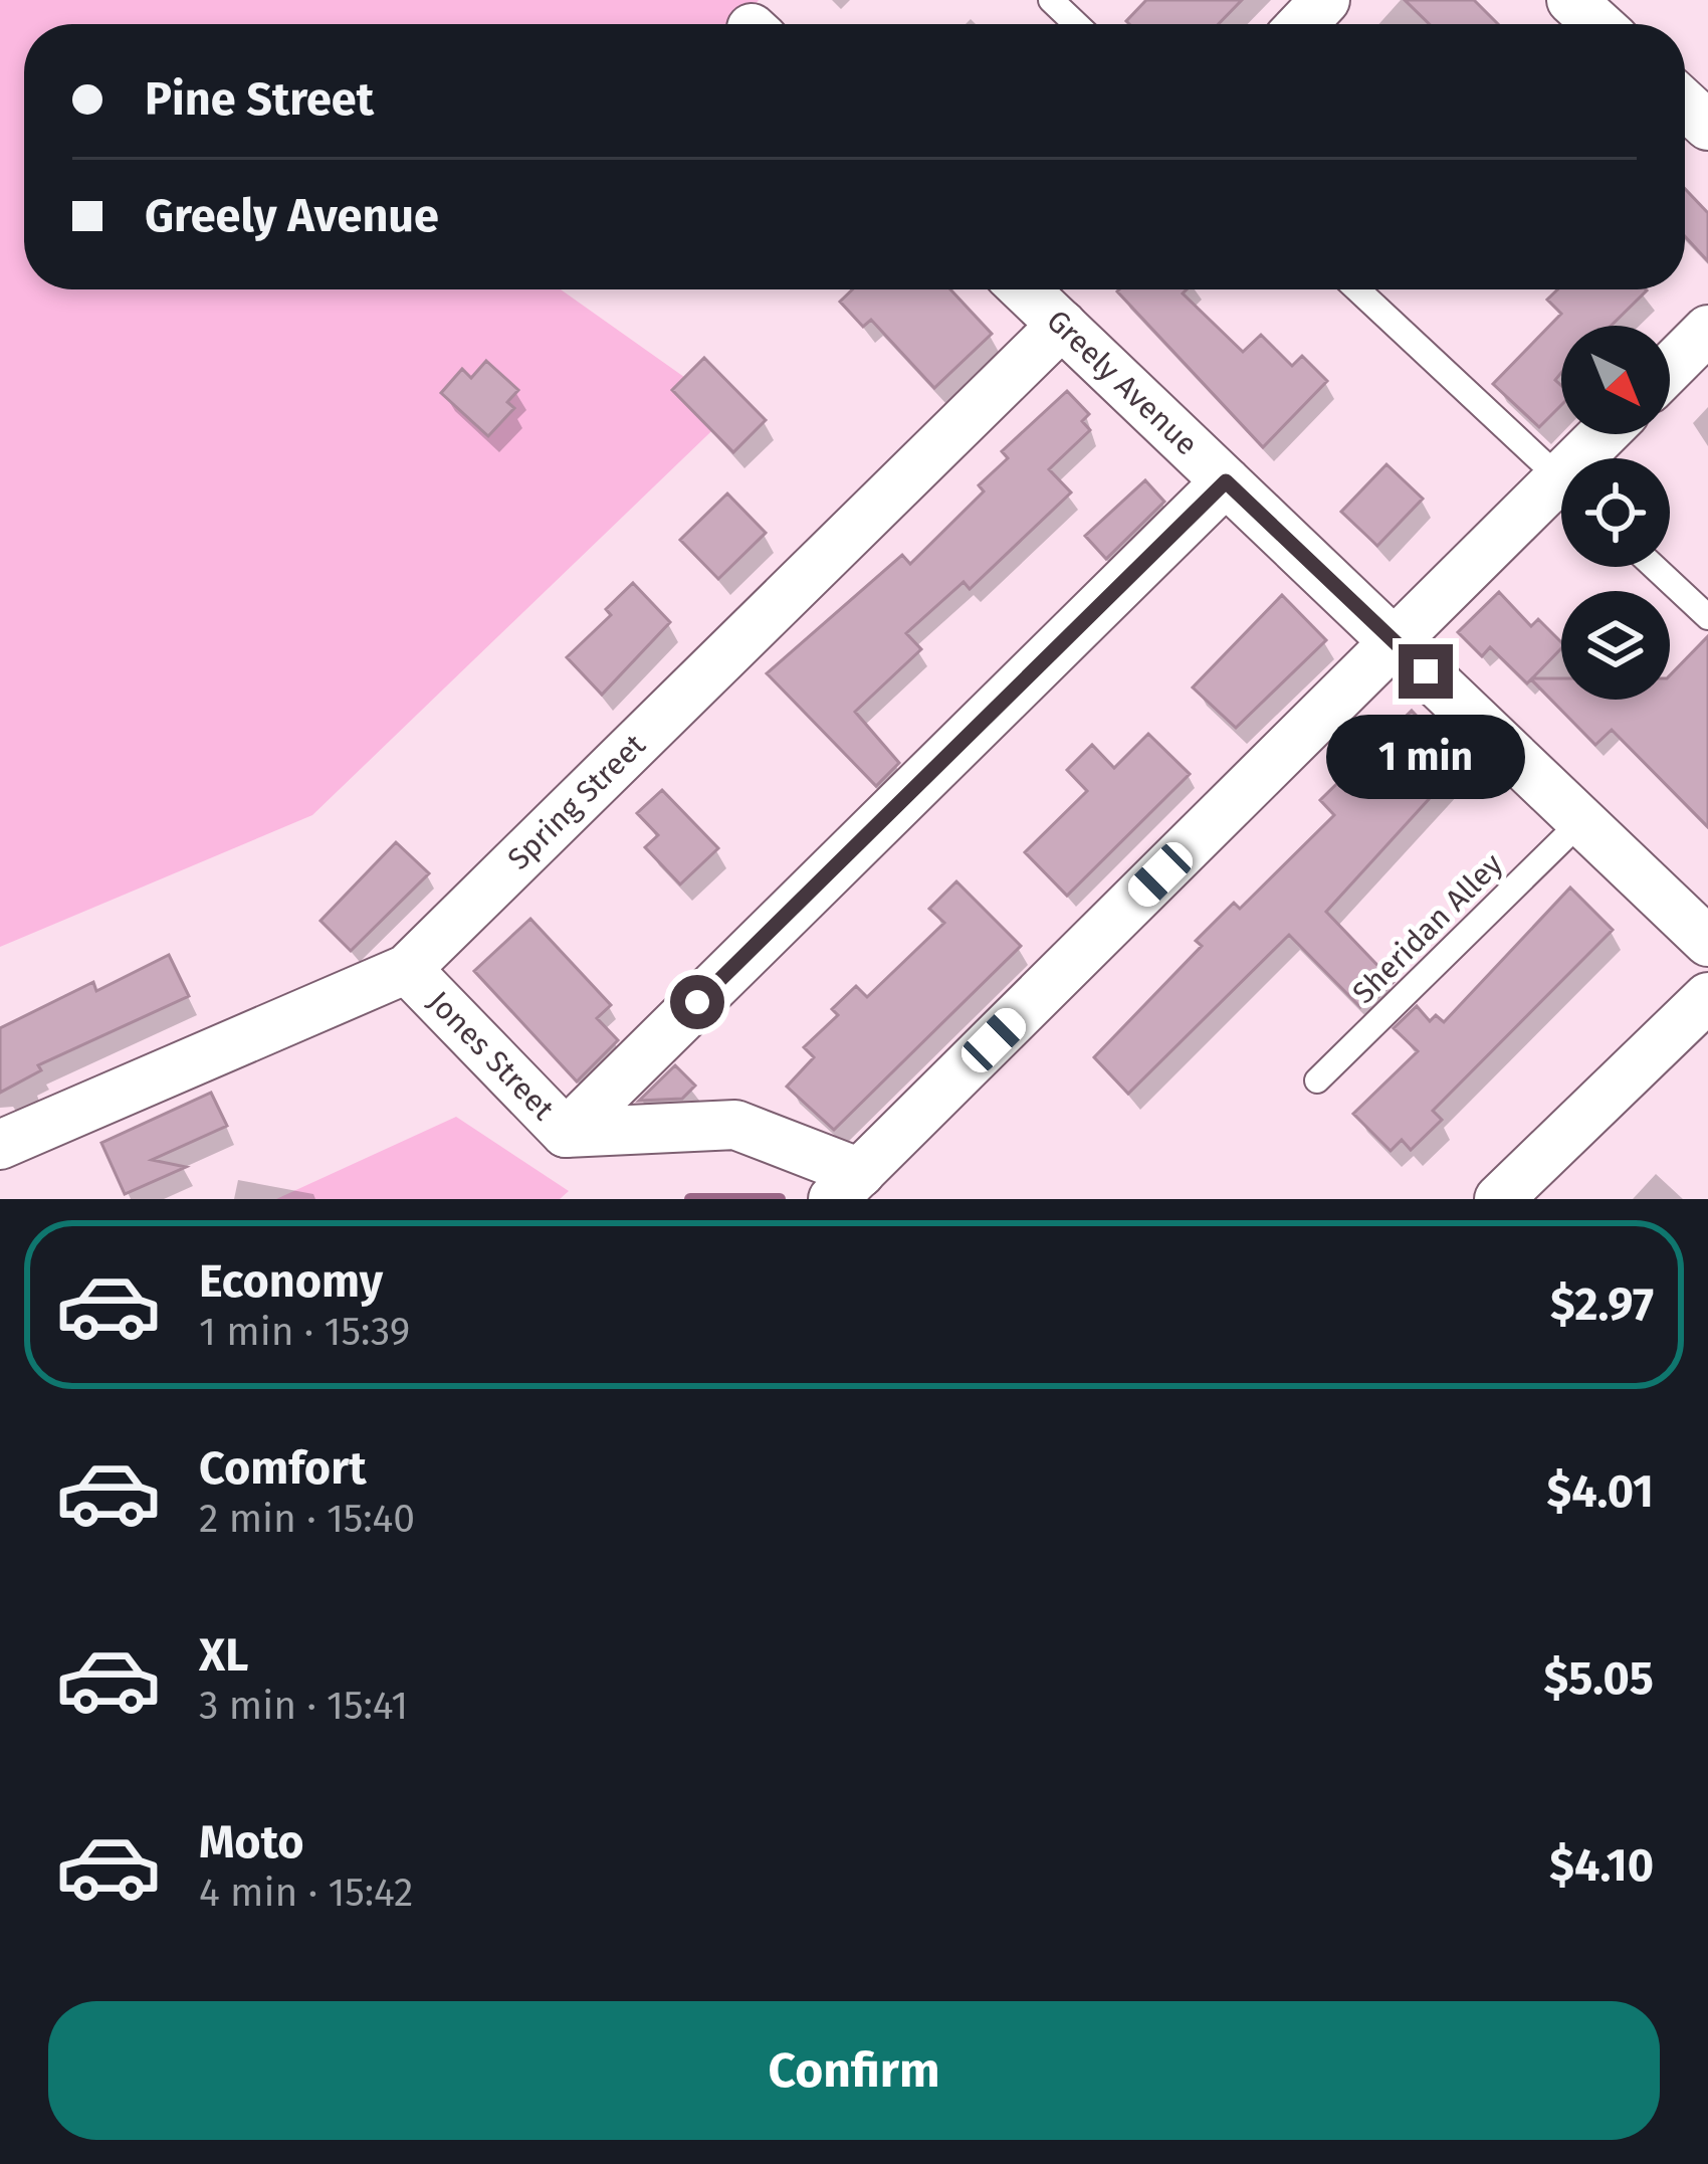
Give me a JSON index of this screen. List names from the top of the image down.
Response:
{
  "streets": {
    "street": ["Greely Avenue", "Spring Street", "Jones Street"],
    "lane": ["Sheridan Alley"]
  },
  "crossings": [
    ["Greely Avenue", "Spring Street"],
    ["Greely Avenue", "Sheridan Alley"],
    ["Spring Street", "Jones Street"]
  ],
  "north": "bottom right",
  "page": {
    "banner": ["Pine Street", "Greely Avenue"],
    "bubble": "1 min",
    "list": [
      {
        "name": "Economy",
        "note": "1 min · 15:39",
        "value": "$2.97"
      },
      {
        "name": "Comfort",
        "note": "2 min · 15:40",
        "value": "$4.01"
      },
      {
        "name": "XL",
        "note": "3 min · 15:41",
        "value": "$5.05"
      },
      {
        "name": "Moto",
        "note": "4 min · 15:42",
        "value": "$4.10"
      }
    ],
    "buttons": "Confirm"
  }
}
